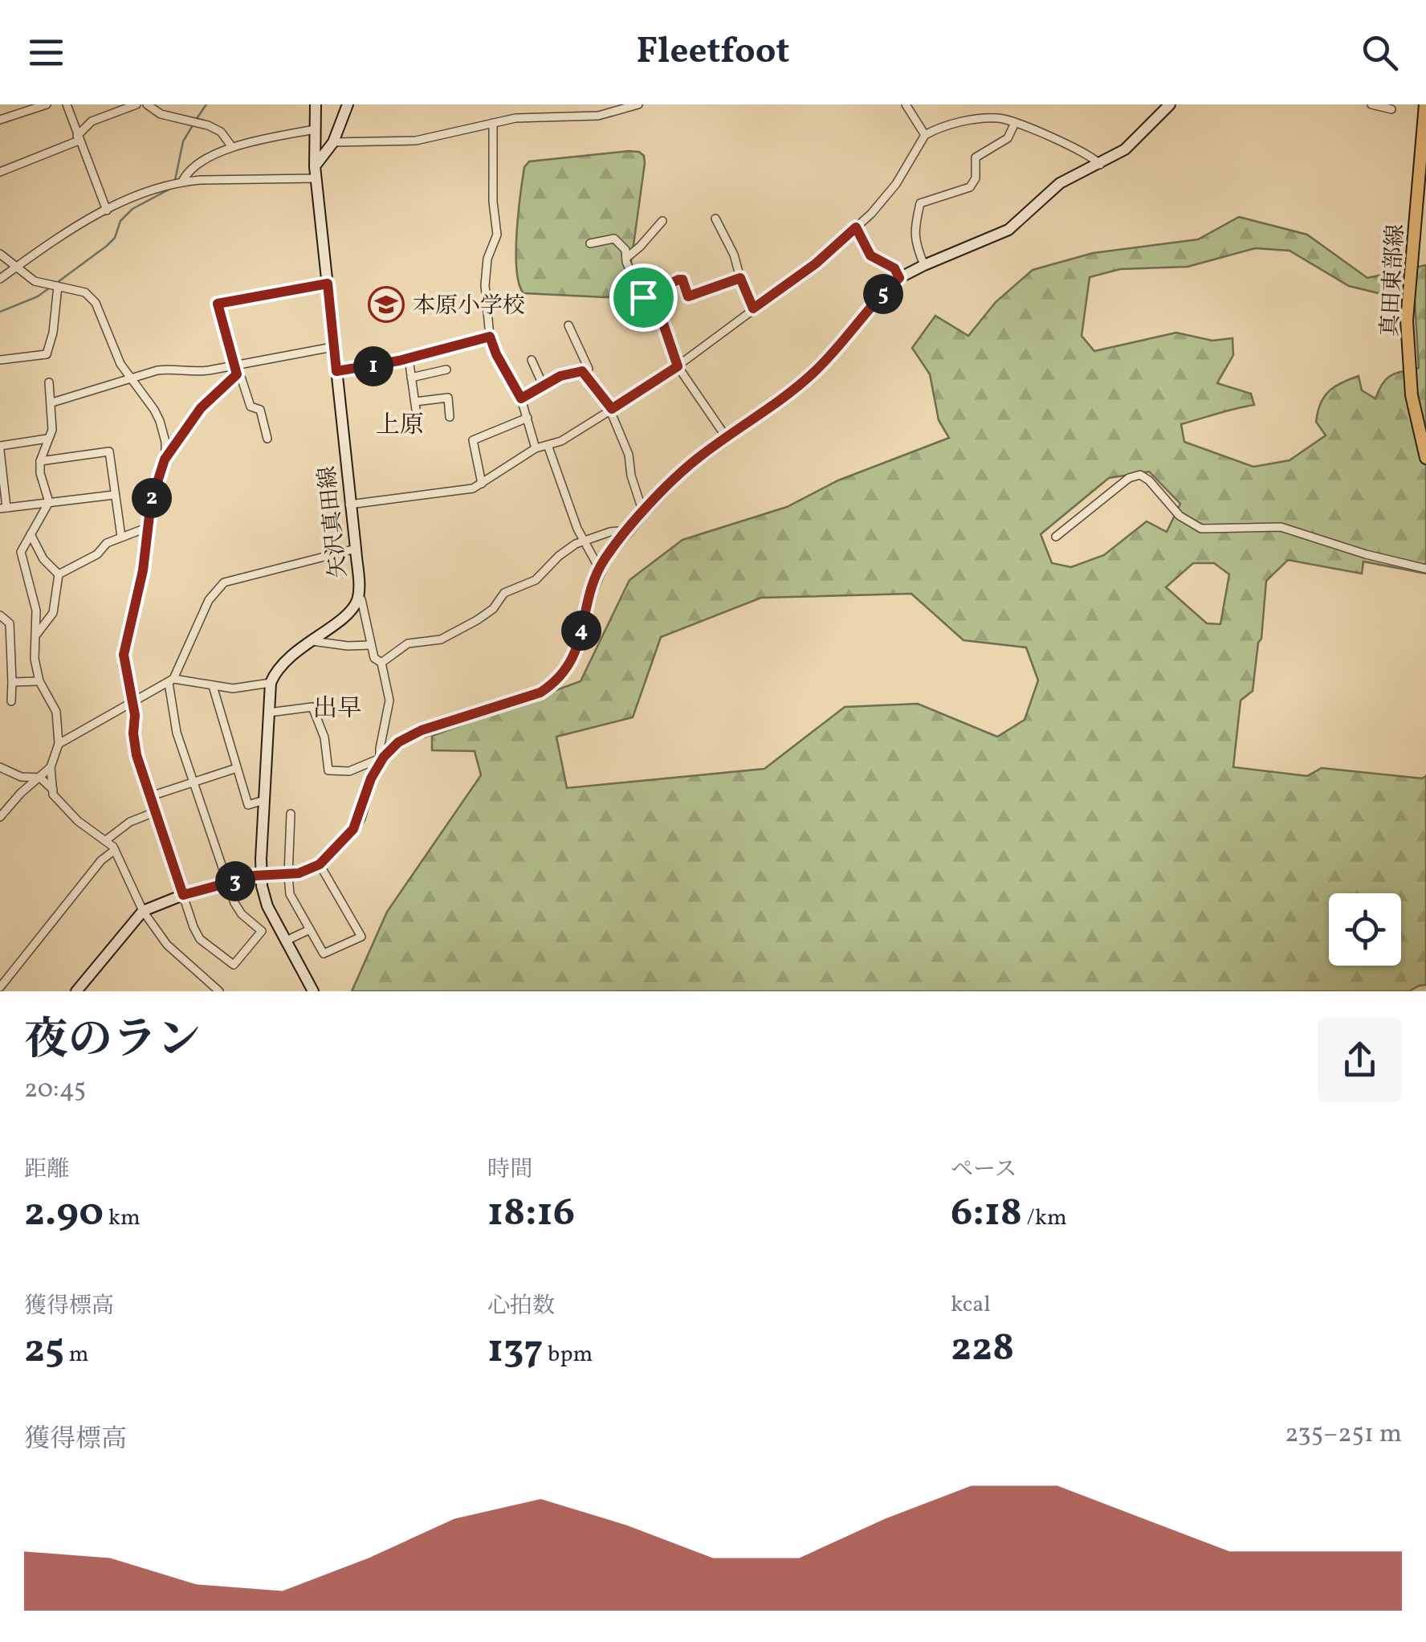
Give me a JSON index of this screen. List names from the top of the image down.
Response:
{
  "streets": {
    "main road": ["真田東部線"],
    "street": ["矢沢真田線"]
  },
  "districts": ["上原", "出早"],
  "places": {
    "school or university": ["本原小学校"]
  },
  "page": {
    "header": "Fleetfoot",
    "pins": [
      "5",
      "1",
      "2",
      "4",
      "3"
    ],
    "heading": ["夜のラン", "20:45"],
    "stats": [
      ["距離", "2.90 km"],
      ["時間", "18:16"],
      ["ペース", "6:18 /km"],
      ["獲得標高", "25 m"],
      ["心拍数", "137 bpm"],
      ["kcal", "228"]
    ],
    "chart": ["獲得標高", "235–251 m"]
  }
}
